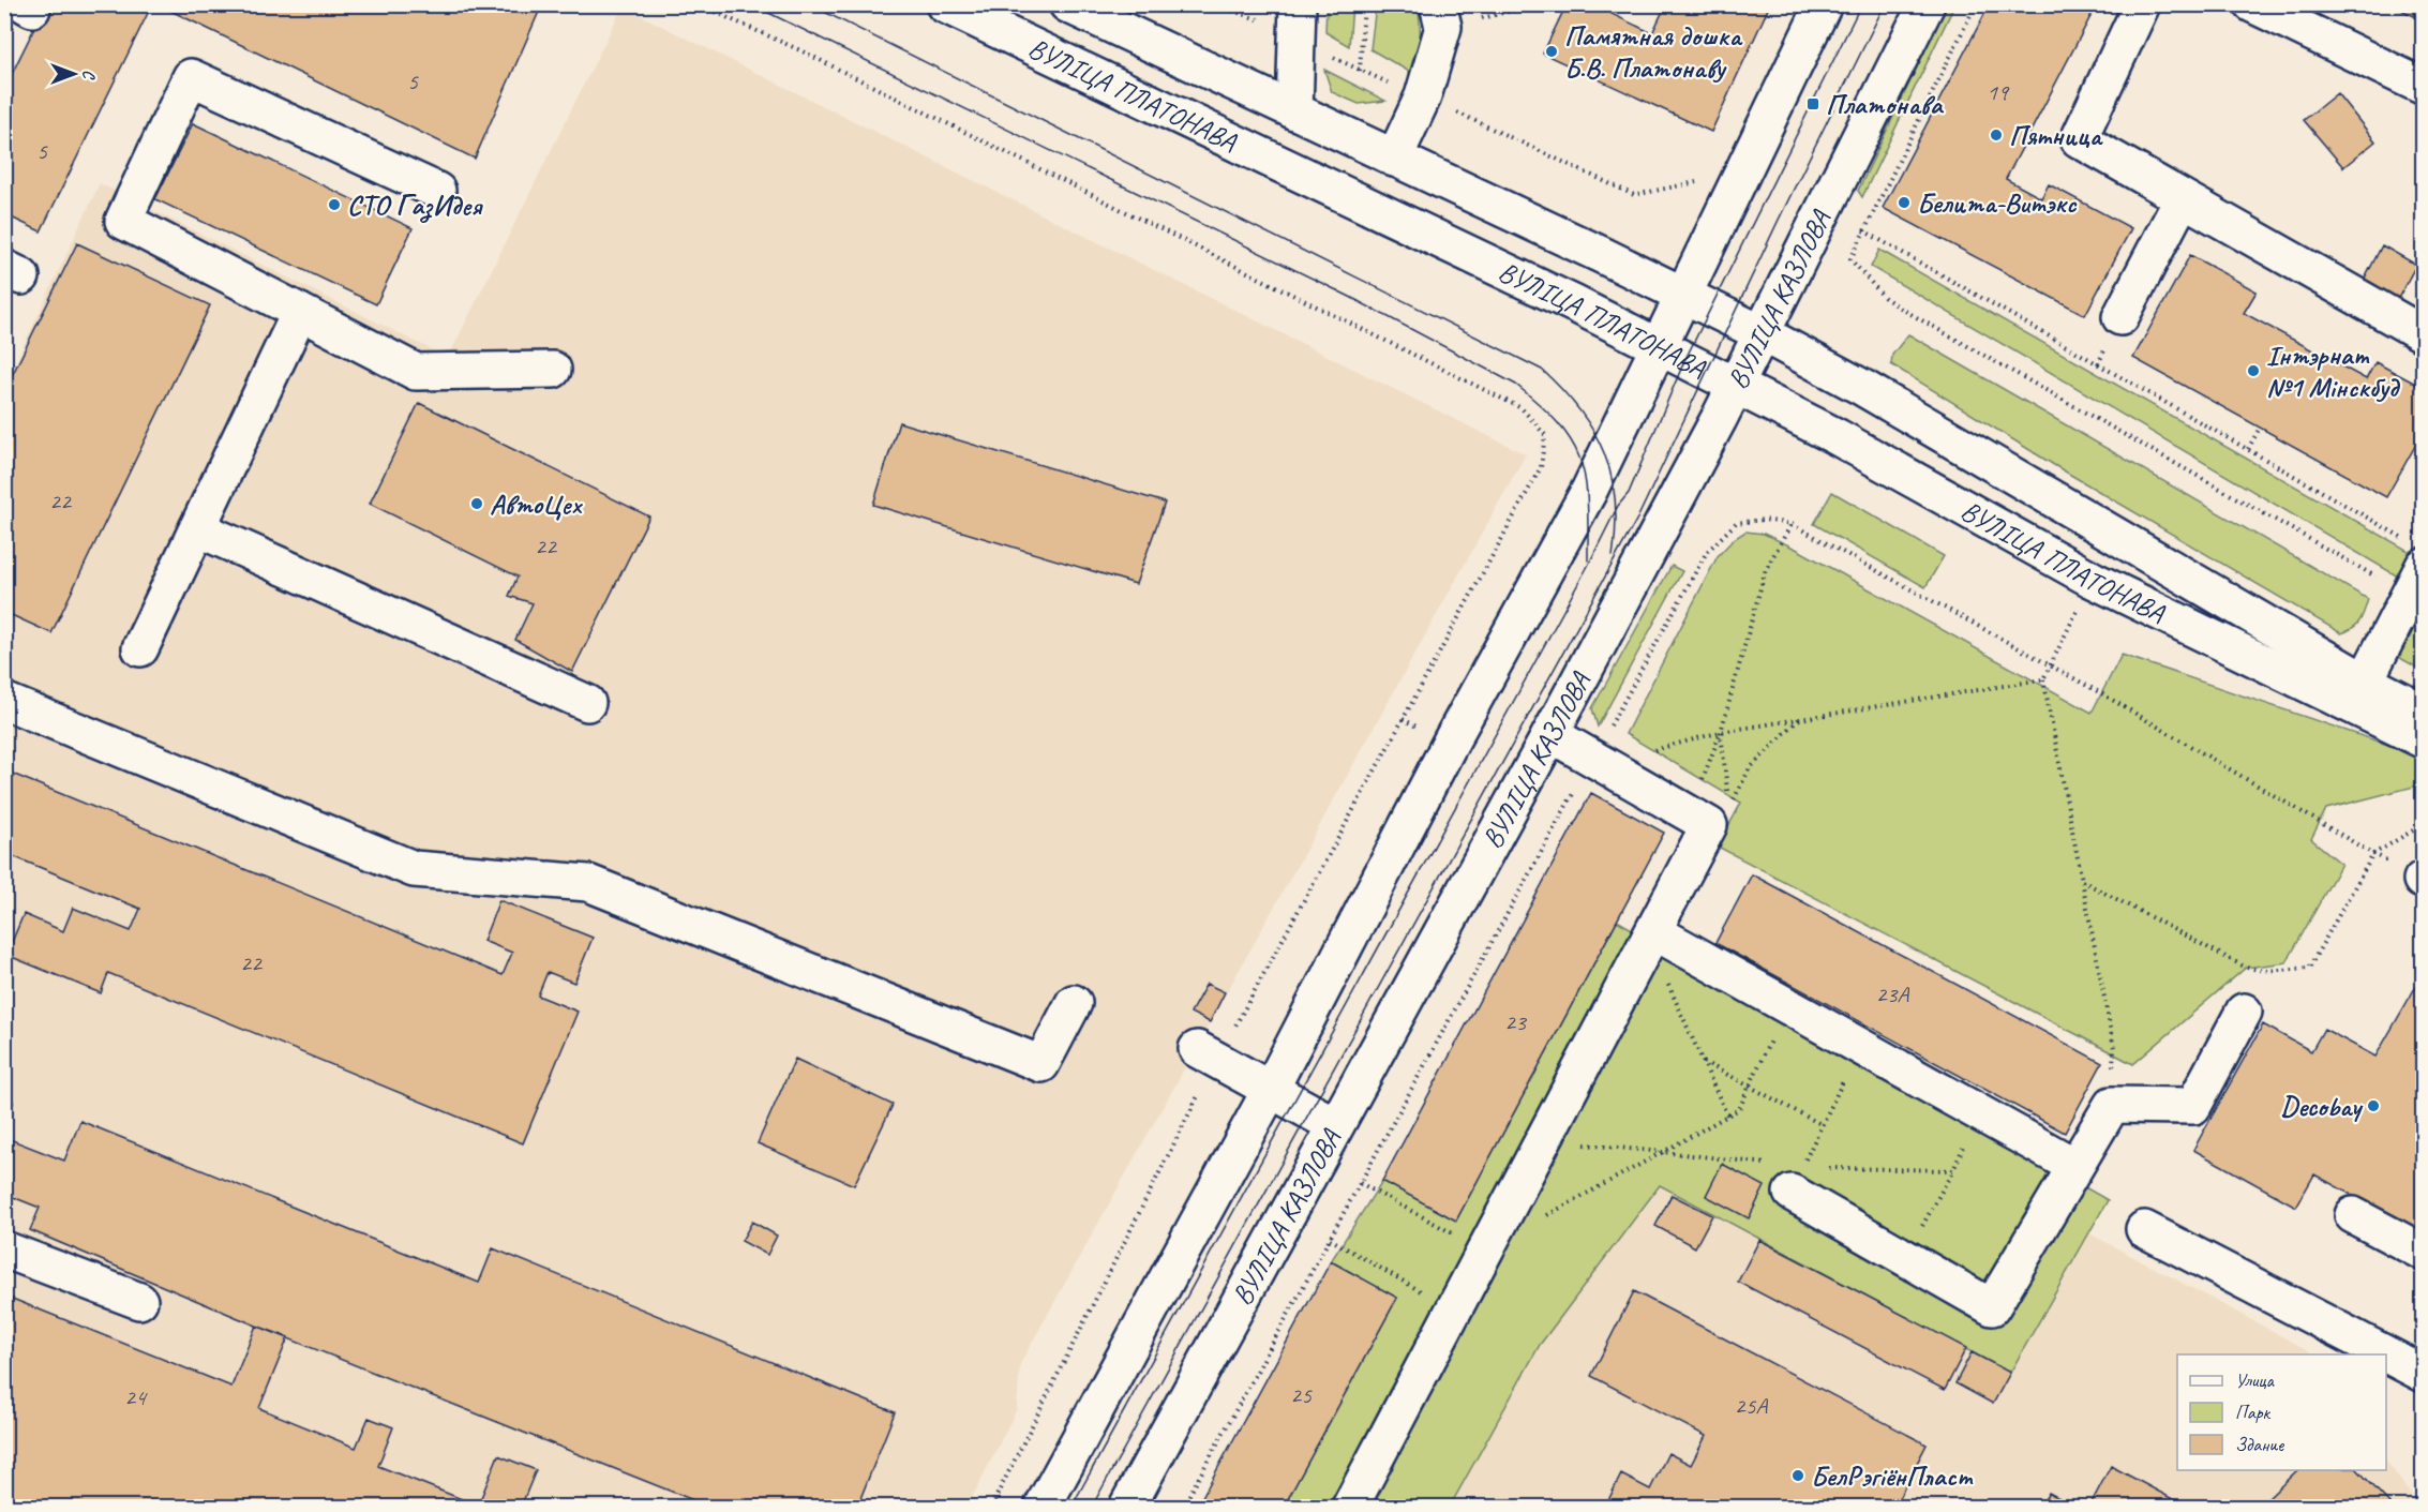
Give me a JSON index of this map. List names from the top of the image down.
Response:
{
  "streets": {
    "main road": ["ВУЛІЦА ПЛАТОНАВА", "ВУЛІЦА КАЗЛОВА"]
  },
  "crossings": [
    ["ВУЛІЦА ПЛАТОНАВА", "ВУЛІЦА КАЗЛОВА"]
  ],
  "places": {
    "other": [
      "Памятная дошка Б.В. Платонаву",
      "Пятница",
      "Белита-Витэкс",
      "СТО ГазИдея",
      "Інтэрнат №1 Мінскбуд",
      "АвтоЦех",
      "Decobay",
      "БелРэгіёнПласт"
    ],
    "transit": ["Платонава"]
  },
  "house_numbers": [
    "5",
    "19",
    "5",
    "22",
    "22",
    "22",
    "23А",
    "23",
    "25",
    "24",
    "25А"
  ],
  "legend": ["Улица", "Парк", "Здание"],
  "north": "right"
}
